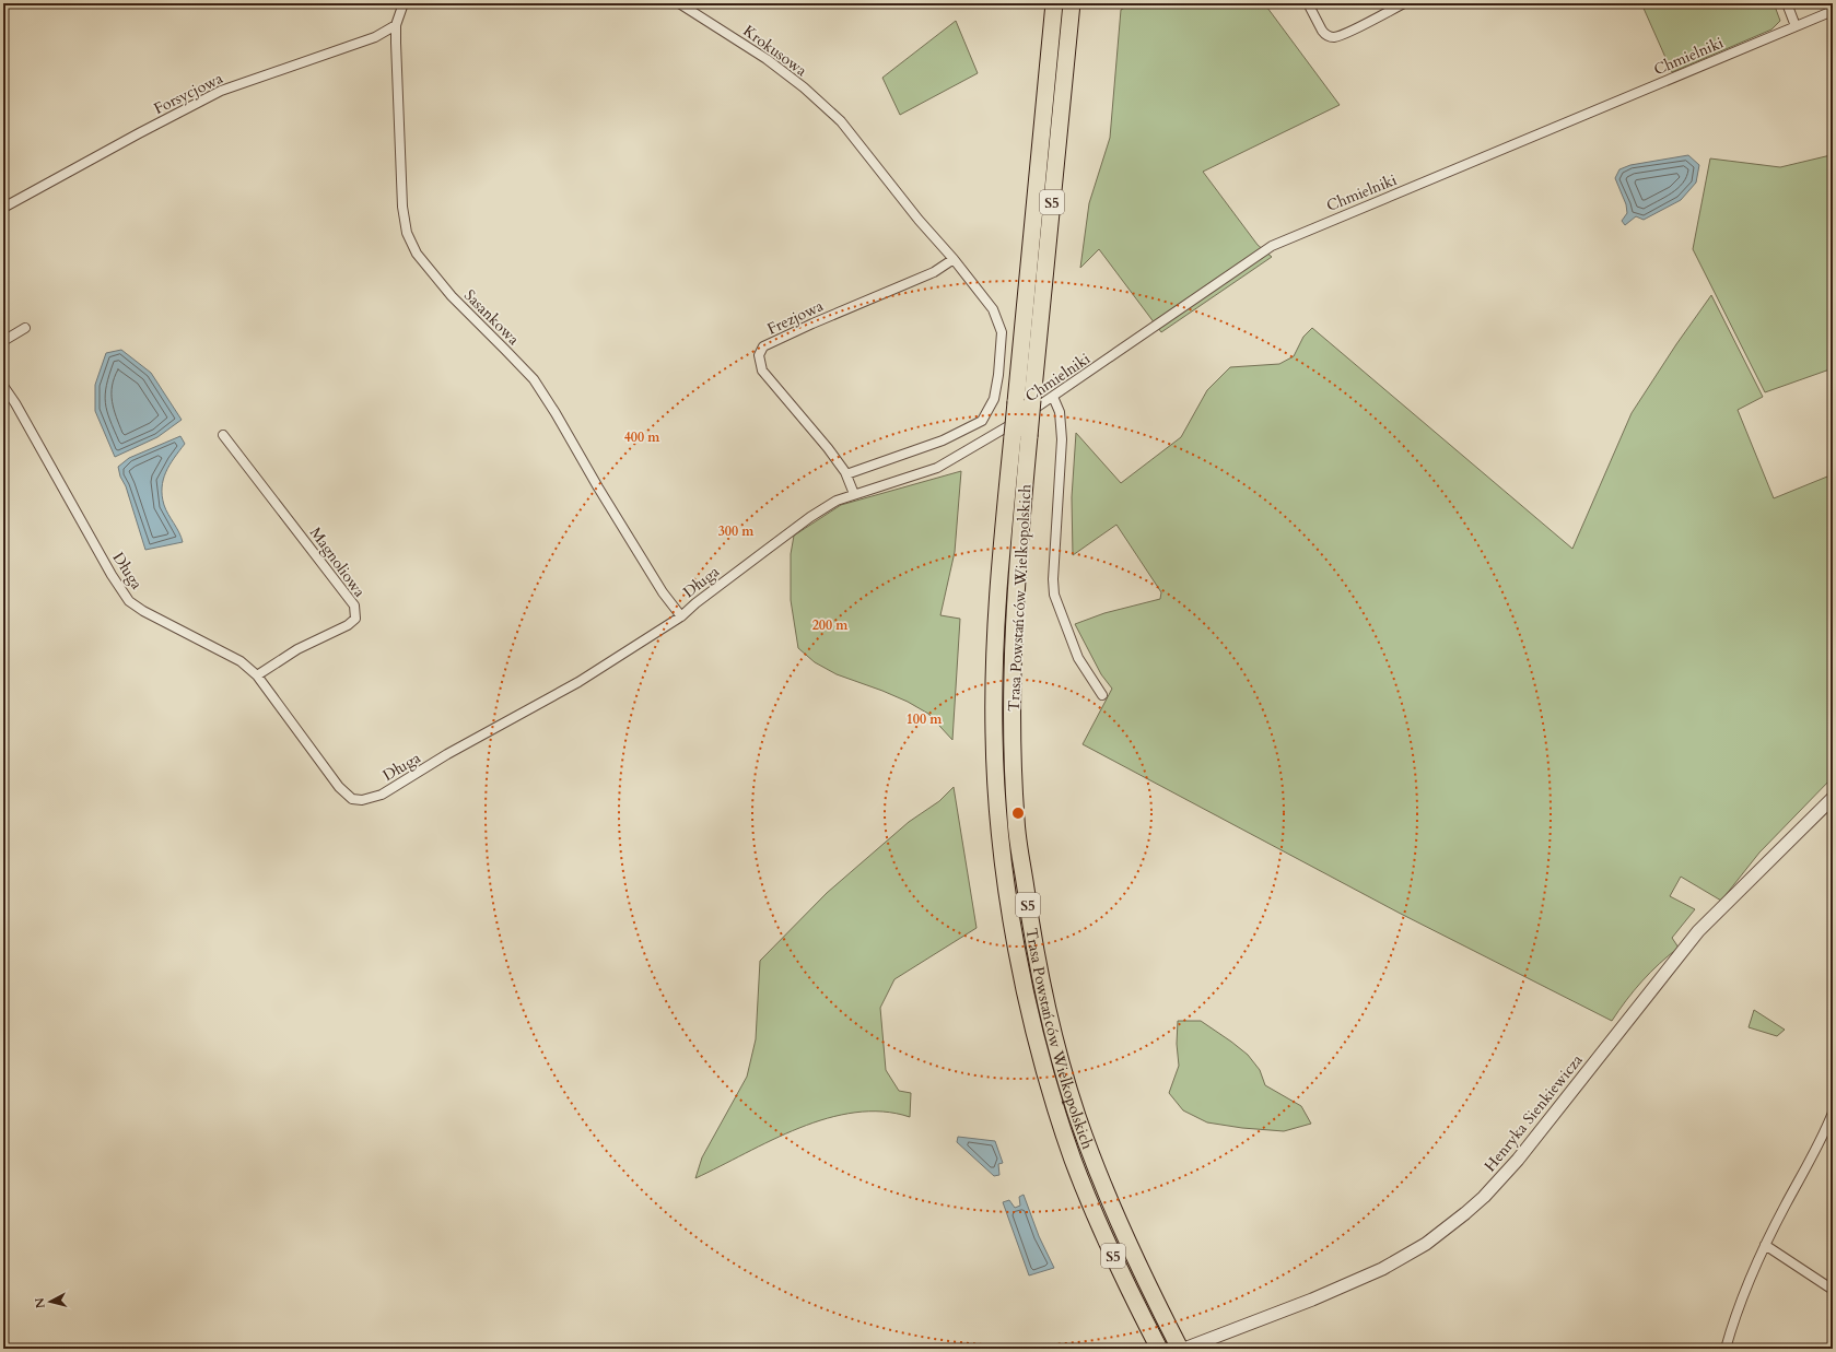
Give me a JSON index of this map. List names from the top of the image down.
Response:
{
  "streets": {
    "highway": ["S5", "Trasa Powstańców Wielkopolskich"],
    "street": [
      "Krokusowa",
      "Chmielniki",
      "Forsycjowa",
      "Sasankowa",
      "Frezjowa",
      "Magnoliowa",
      "Długa",
      "Henryka Sienkiewicza"
    ]
  },
  "crossings": [
    ["Krokusowa", "Frezjowa"],
    ["Chmielniki", "Długa"],
    ["Forsycjowa", "Sasankowa"],
    ["Sasankowa", "Długa"],
    ["Frezjowa", "Długa"],
    ["Magnoliowa", "Długa"]
  ],
  "north": "left",
  "rings": [
    "400 m",
    "300 m",
    "200 m",
    "100 m"
  ]
}
